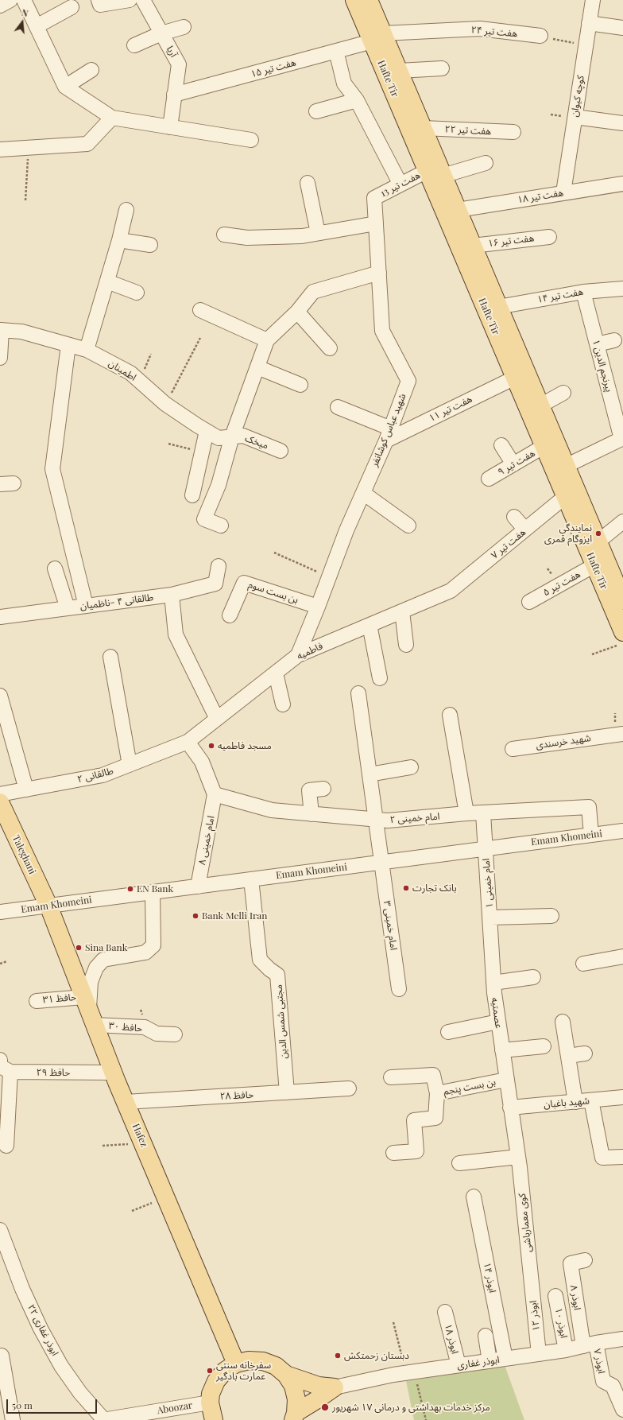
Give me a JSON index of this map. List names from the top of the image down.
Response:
{
  "streets": {
    "main road": ["Hafte Tir", "Taleghani", "Hafez"],
    "street": [
      "هفت تیر ۲۴",
      "آریا",
      "هفت تیر ۱۵",
      "کوچه کیوان",
      "هفت تیر ۲۲",
      "هفت تیر 13",
      "هفت تیر ۱۸",
      "هفت تیر ۱۶",
      "هفت تیر ۱۴",
      "پیرنجم الدین ۱",
      "اطمینان",
      "هفت تیر ۱۱",
      "شهید عباس کوشانفر",
      "میخک",
      "هفت تیر ۹",
      "هفت تیر ۷",
      "هفت تیر ۵",
      "بن بست سوم",
      "طالقانی ۴ -ناظمیان",
      "فاطمیه",
      "شهید خرسندی",
      "طالقانی ۲",
      "امام خمینی ۲",
      "Emam Khomeini",
      "امام خمینی ۸",
      "امام خمینی ۱",
      "امام خمینی ۳",
      "حافظ ۳۱",
      "عصمتیه",
      "مجتبی شمس الدین",
      "حافظ ۳۰",
      "حافظ ۲۹",
      "بن بست پنجم",
      "حافظ ۲۸",
      "شهید باغبان",
      "کوی معمارباشی",
      "ابوذر ۱۴",
      "ابوذر ۸",
      "ابوذر ۱۲",
      "ابوذر ۱۰",
      "ابوذر غفاری ۲۲",
      "ابوذر ۱۸",
      "ابوذر ۷",
      "ابوذر غفاری",
      "Aboozar"
    ]
  },
  "crossings": [
    ["هفت تیر ۲۴", "هفت تیر ۱۵"],
    ["هفت تیر ۲۴", "Hafte Tir"],
    ["آریا", "هفت تیر ۱۵"],
    ["هفت تیر ۱۵", "Hafte Tir"],
    ["Hafte Tir", "هفت تیر ۲۲"],
    ["Hafte Tir", "هفت تیر 13"],
    ["Hafte Tir", "هفت تیر ۱۸"],
    ["Hafte Tir", "هفت تیر ۱۶"],
    ["Hafte Tir", "هفت تیر ۱۴"],
    ["Hafte Tir", "هفت تیر ۱۱"],
    ["Hafte Tir", "هفت تیر ۹"],
    ["Hafte Tir", "هفت تیر ۷"],
    ["Hafte Tir", "هفت تیر ۵"],
    ["کوچه کیوان", "هفت تیر ۱۸"],
    ["هفت تیر 13", "شهید عباس کوشانفر"],
    ["هفت تیر ۱۴", "پیرنجم الدین ۱"],
    ["اطمینان", "میخک"],
    ["هفت تیر ۱۱", "شهید عباس کوشانفر"],
    ["شهید عباس کوشانفر", "بن بست سوم"],
    ["شهید عباس کوشانفر", "فاطمیه"],
    ["هفت تیر ۷", "فاطمیه"],
    ["فاطمیه", "طالقانی ۲"],
    ["امام خمینی ۲", "Emam Khomeini"],
    ["امام خمینی ۲", "امام خمینی ۸"],
    ["امام خمینی ۲", "امام خمینی ۱"],
    ["امام خمینی ۲", "امام خمینی ۳"],
    ["Emam Khomeini", "امام خمینی ۸"],
    ["Emam Khomeini", "Taleghani"],
    ["Emam Khomeini", "امام خمینی ۱"],
    ["Emam Khomeini", "امام خمینی ۳"],
    ["Emam Khomeini", "مجتبی شمس الدین"],
    ["Emam Khomeini", "Hafez"],
    ["Taleghani", "Hafez"],
    ["امام خمینی ۱", "عصمتیه"],
    ["حافظ ۳۱", "حافظ ۳۰"],
    ["حافظ ۳۱", "Hafez"],
    ["عصمتیه", "بن بست پنجم"],
    ["عصمتیه", "شهید باغبان"],
    ["عصمتیه", "کوی معمارباشی"],
    ["مجتبی شمس الدین", "حافظ ۲۸"],
    ["حافظ ۳۰", "Hafez"],
    ["حافظ ۲۹", "Hafez"],
    ["حافظ ۲۸", "Hafez"],
    ["شهید باغبان", "کوی معمارباشی"],
    ["کوی معمارباشی", "ابوذر ۱۲"],
    ["ابوذر ۱۴", "ابوذر غفاری"],
    ["ابوذر ۸", "ابوذر ۷"],
    ["ابوذر ۸", "ابوذر غفاری"],
    ["ابوذر ۱۲", "ابوذر غفاری"],
    ["ابوذر ۱۰", "ابوذر غفاری"],
    ["ابوذر غفاری ۲۲", "Aboozar"],
    ["ابوذر ۱۸", "ابوذر غفاری"],
    ["ابوذر ۷", "ابوذر غفاری"]
  ],
  "places": [
    "نمایندگی ایزوگام قمری",
    "مسجد فاطمیه",
    "بانک تجارت",
    "EN Bank",
    "Bank Melli Iran",
    "Sina Bank",
    "دبستان زحمتکش",
    "سفرخانه سنتی عمارت بادگیر",
    "مرکز خدمات بهداشتی و درمانی ۱۷ شهریور"
  ],
  "scale_bar": "50 m",
  "north": "top"
}
